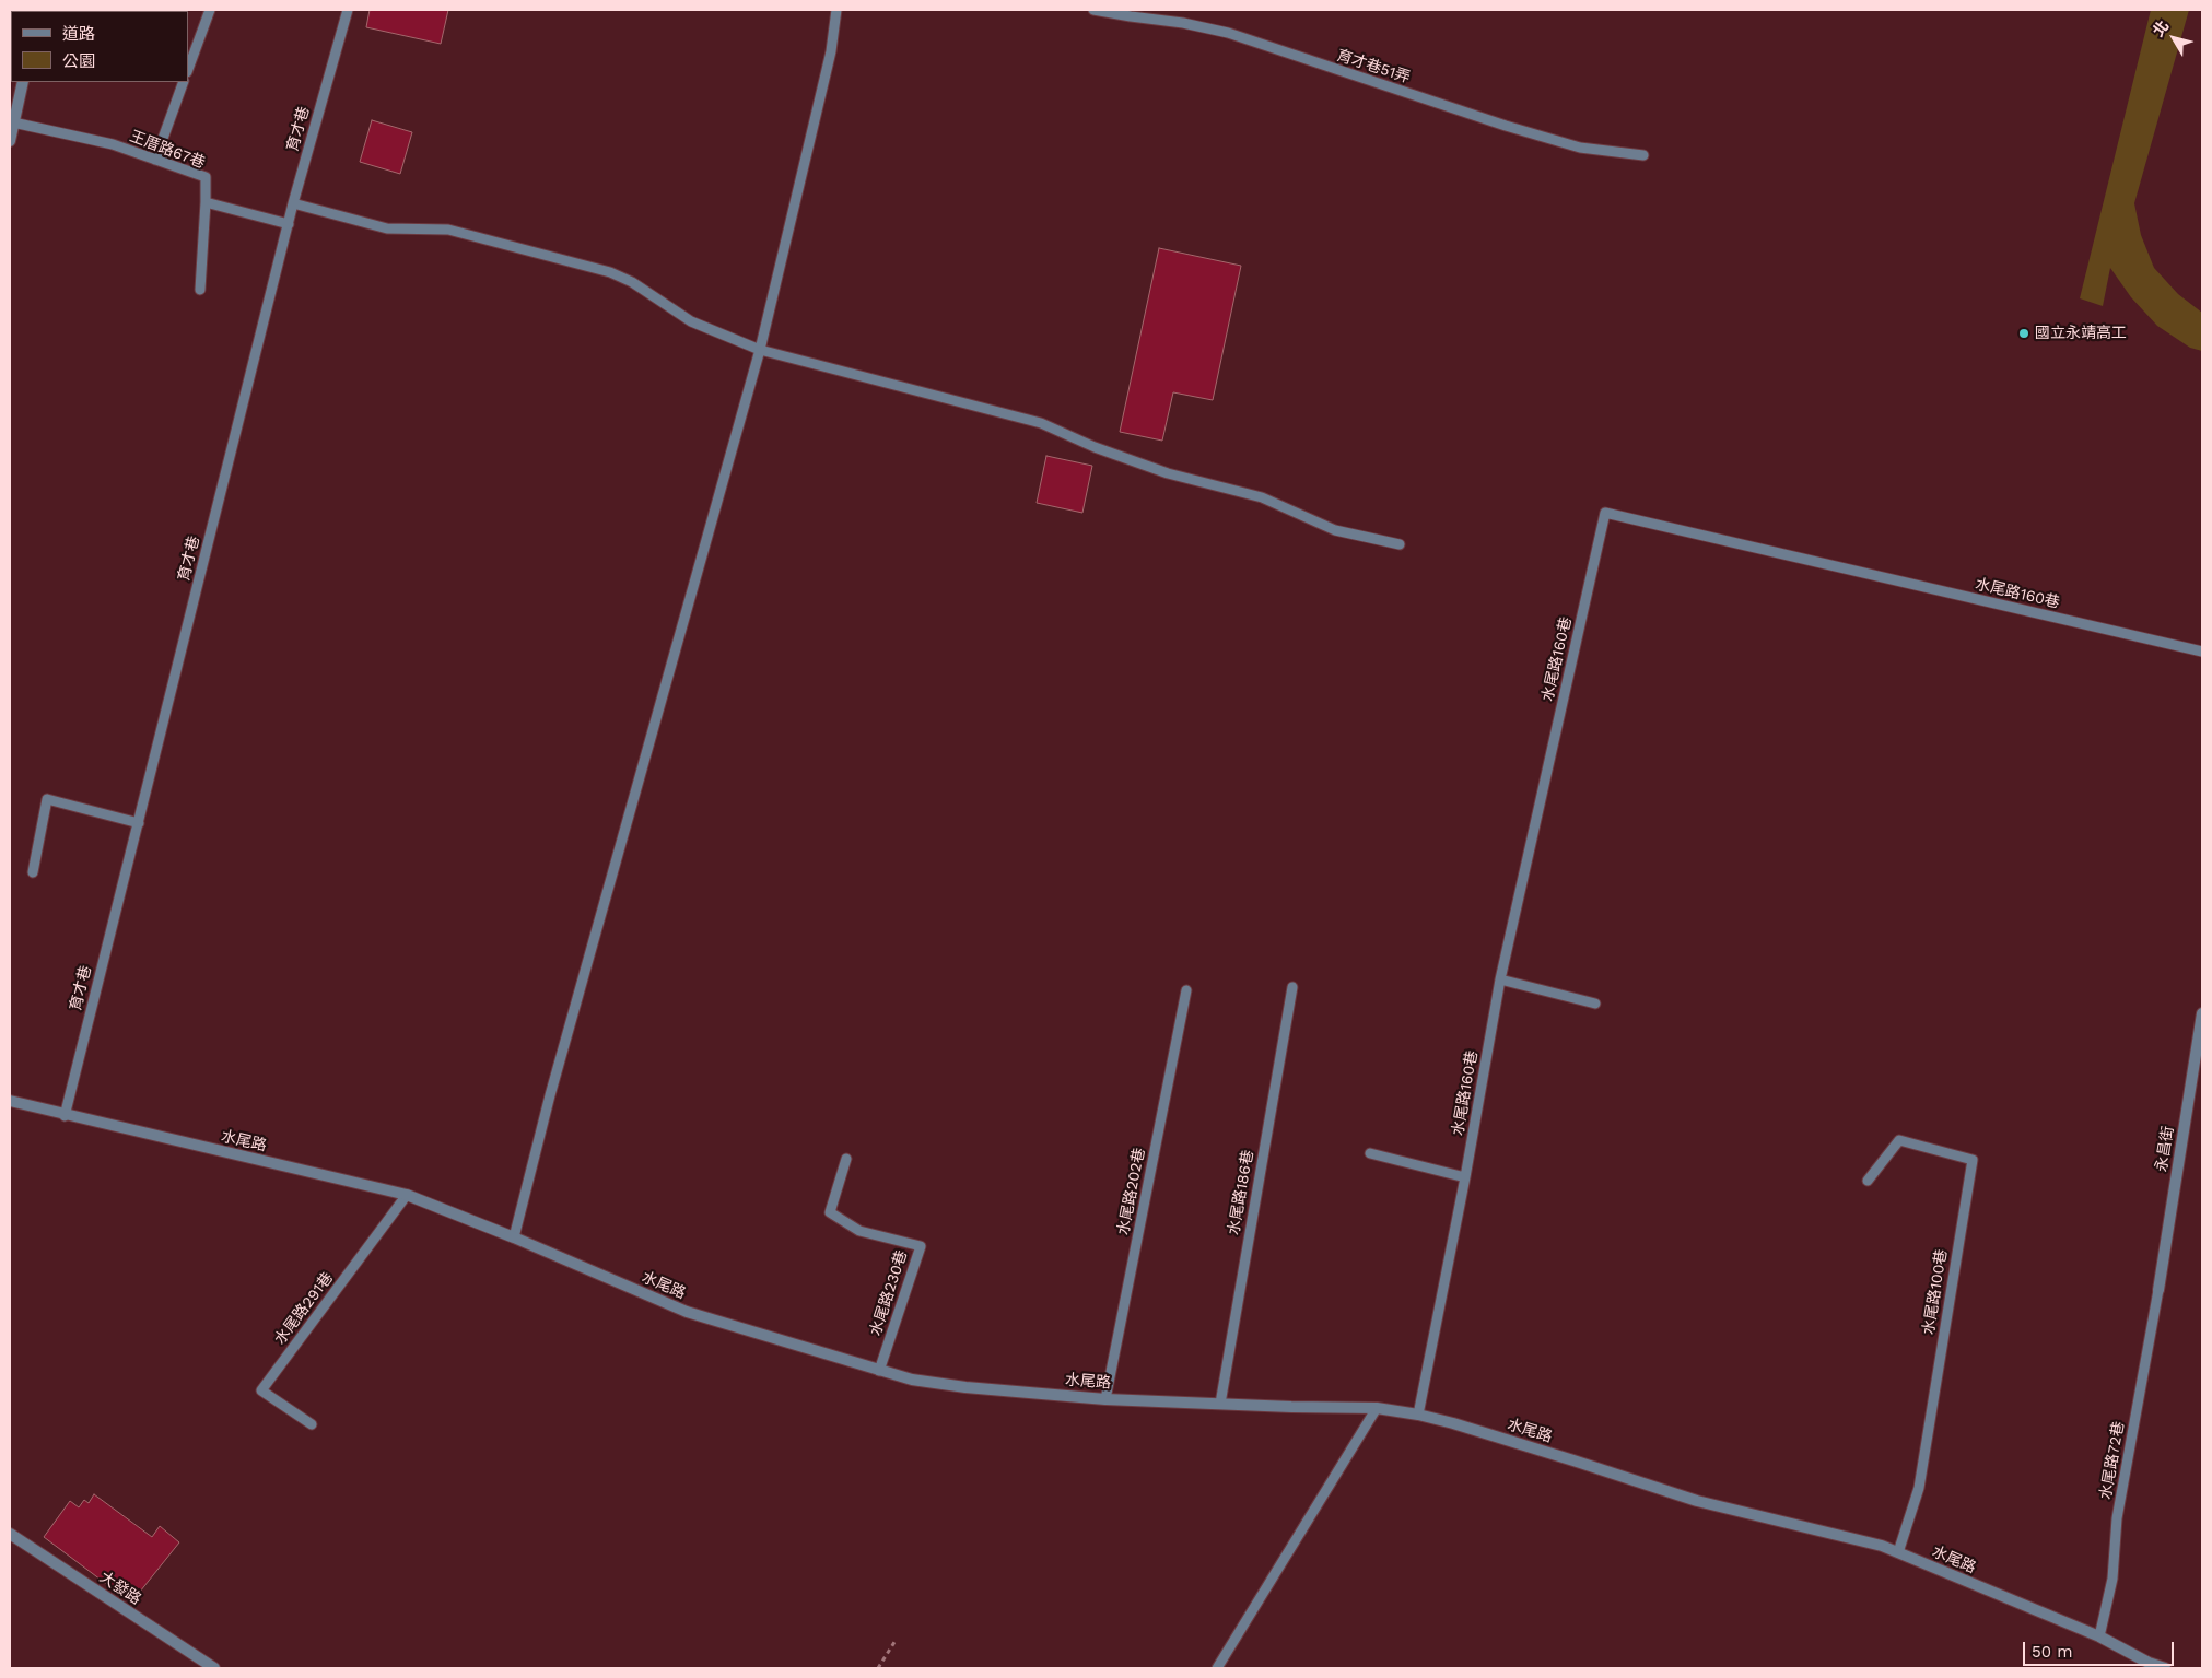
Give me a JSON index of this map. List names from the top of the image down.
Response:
{
  "streets": {
    "street": ["水尾路", "永昌街", "大發路"],
    "lane": [
      "育才巷51弄",
      "育才巷",
      "王厝路67巷",
      "水尾路160巷",
      "水尾路202巷",
      "水尾路186巷",
      "水尾路100巷",
      "水尾路230巷",
      "水尾路291巷",
      "水尾路72巷"
    ]
  },
  "crossings": [
    ["育才巷", "水尾路"],
    ["水尾路160巷", "水尾路"],
    ["水尾路", "水尾路202巷"],
    ["水尾路", "水尾路186巷"],
    ["水尾路", "水尾路100巷"],
    ["水尾路", "水尾路230巷"],
    ["水尾路", "水尾路291巷"],
    ["水尾路", "水尾路72巷"],
    ["永昌街", "水尾路72巷"]
  ],
  "places": ["國立永靖高工"],
  "legend": ["道路", "公園"],
  "scale_bar": "50 m",
  "north": "top left"
}
